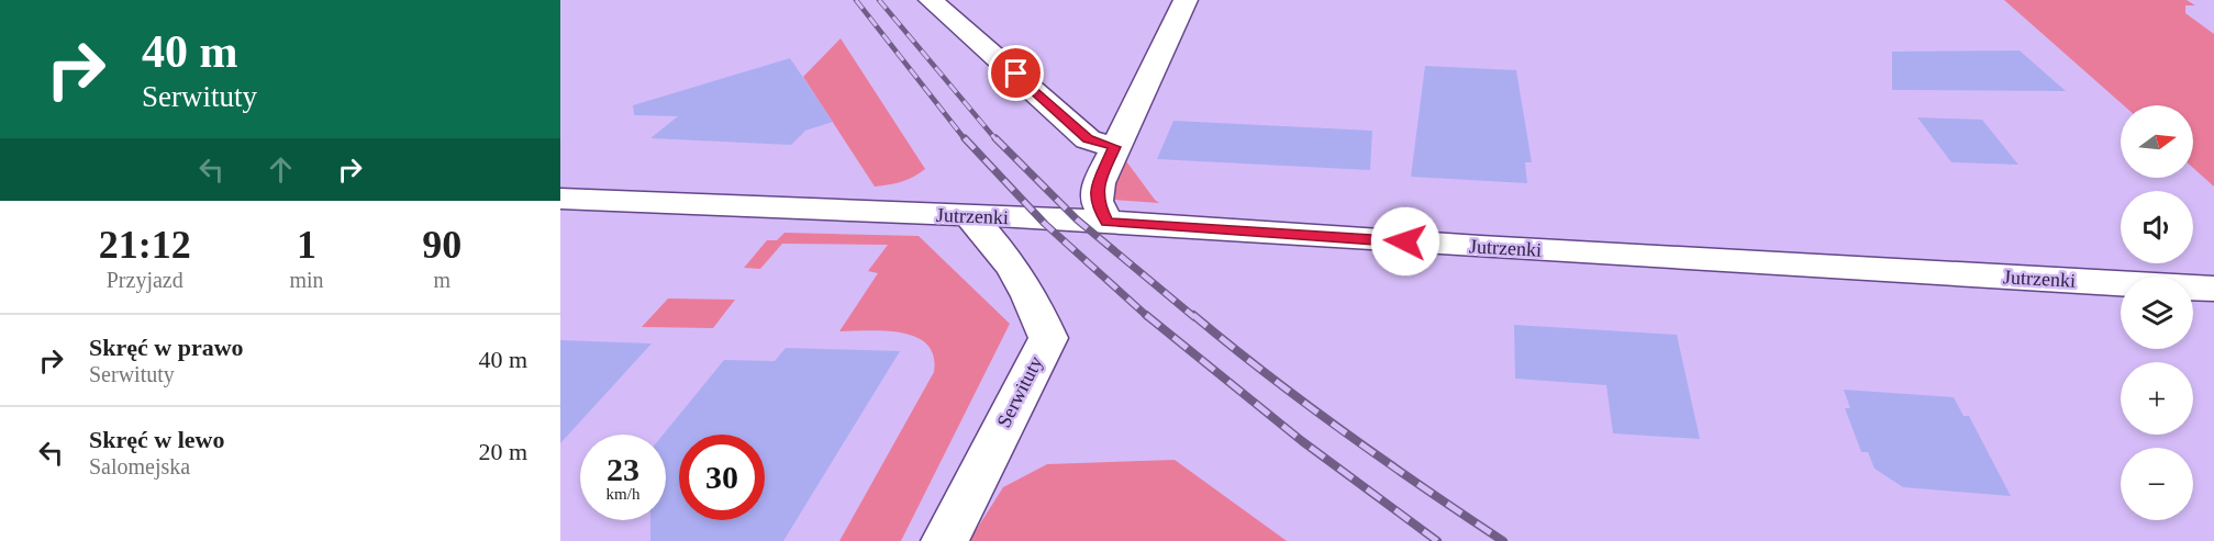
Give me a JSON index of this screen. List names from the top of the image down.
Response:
{
  "streets": {
    "street": ["Jutrzenki", "Serwituty"]
  },
  "crossings": [
    ["Jutrzenki", "Serwituty"]
  ],
  "north": "right",
  "page": {
    "turn": ["40 m", "Serwituty"],
    "map_buttons": ["+", "−"],
    "eta": [
      "21:12",
      "Przyjazd",
      "1",
      "min",
      "90",
      "m"
    ],
    "list": [
      {
        "name": "Skręć w prawo",
        "note": "Serwituty",
        "value": "40 m"
      },
      {
        "name": "Skręć w lewo",
        "note": "Salomejska",
        "value": "20 m"
      }
    ],
    "speed": "23 km/h",
    "limit": "30"
  }
}
